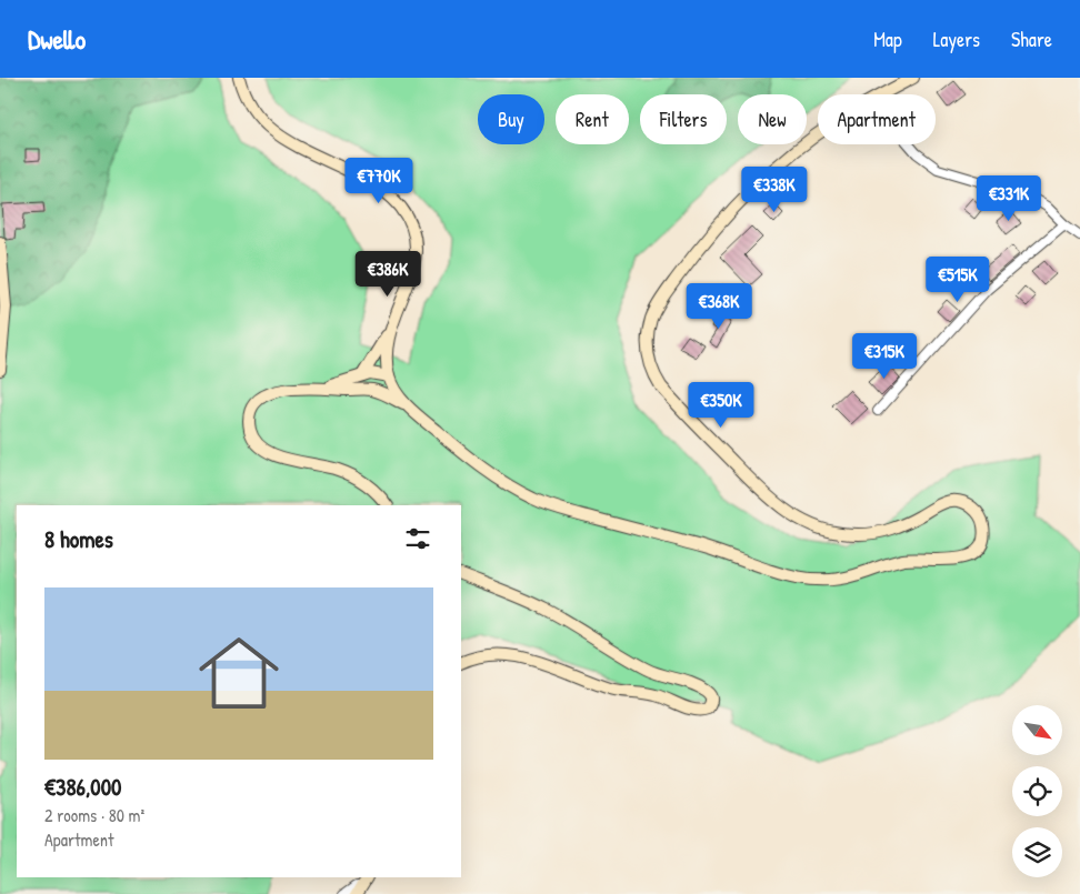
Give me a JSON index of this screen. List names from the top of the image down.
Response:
{
  "north": "bottom right",
  "page": {
    "header": "Dwello",
    "nav": ["Map", "Layers", "Share"],
    "chip": [
      "Buy",
      "Rent",
      "Filters",
      "New",
      "Apartment"
    ],
    "price": [
      "€770K",
      "€338K",
      "€331K",
      "€386K",
      "€515K",
      "€368K",
      "€315K",
      "€350K"
    ],
    "heading": "8 homes",
    "list": [
      {
        "name": "€386,000",
        "note": "2 rooms · 80 m² · Apartment"
      }
    ]
  }
}
